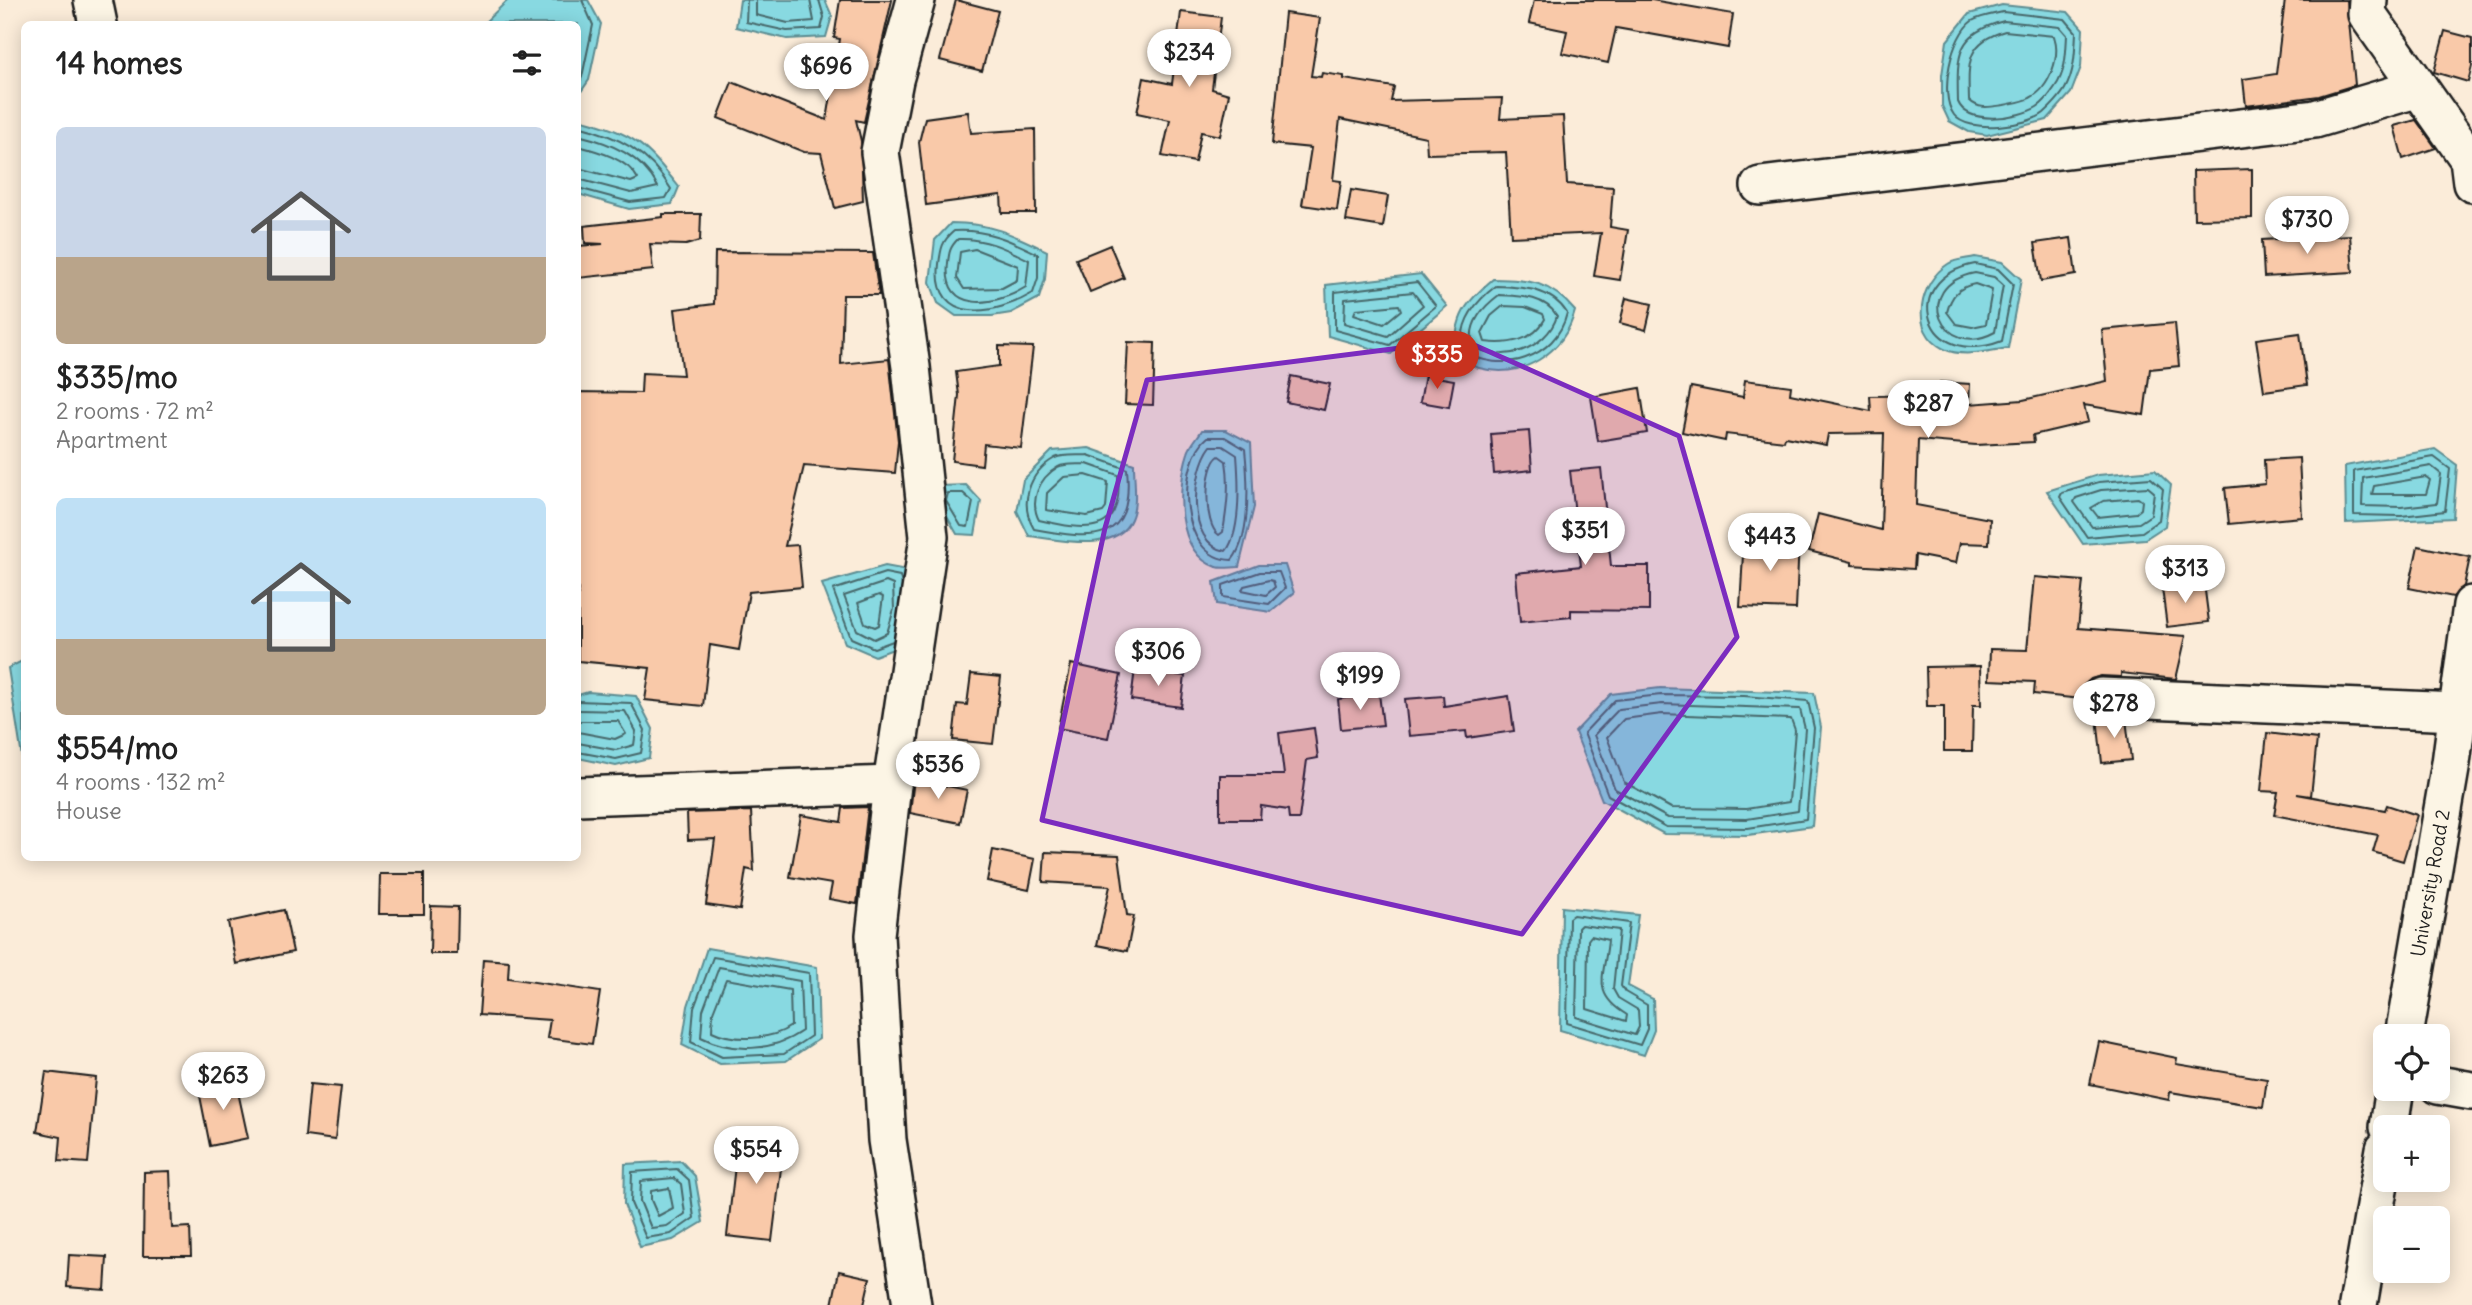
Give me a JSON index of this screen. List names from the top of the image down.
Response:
{
  "streets": {
    "street": ["University Road 2"]
  },
  "page": {
    "heading": "14 homes",
    "price": [
      "$234",
      "$696",
      "$730",
      "$335",
      "$287",
      "$351",
      "$443",
      "$313",
      "$306",
      "$199",
      "$278",
      "$536",
      "$263",
      "$554"
    ],
    "list": [
      {
        "name": "$335/mo",
        "note": "2 rooms · 72 m² · Apartment"
      },
      {
        "name": "$554/mo",
        "note": "4 rooms · 132 m² · House"
      }
    ],
    "map_buttons": ["+", "−"]
  }
}
